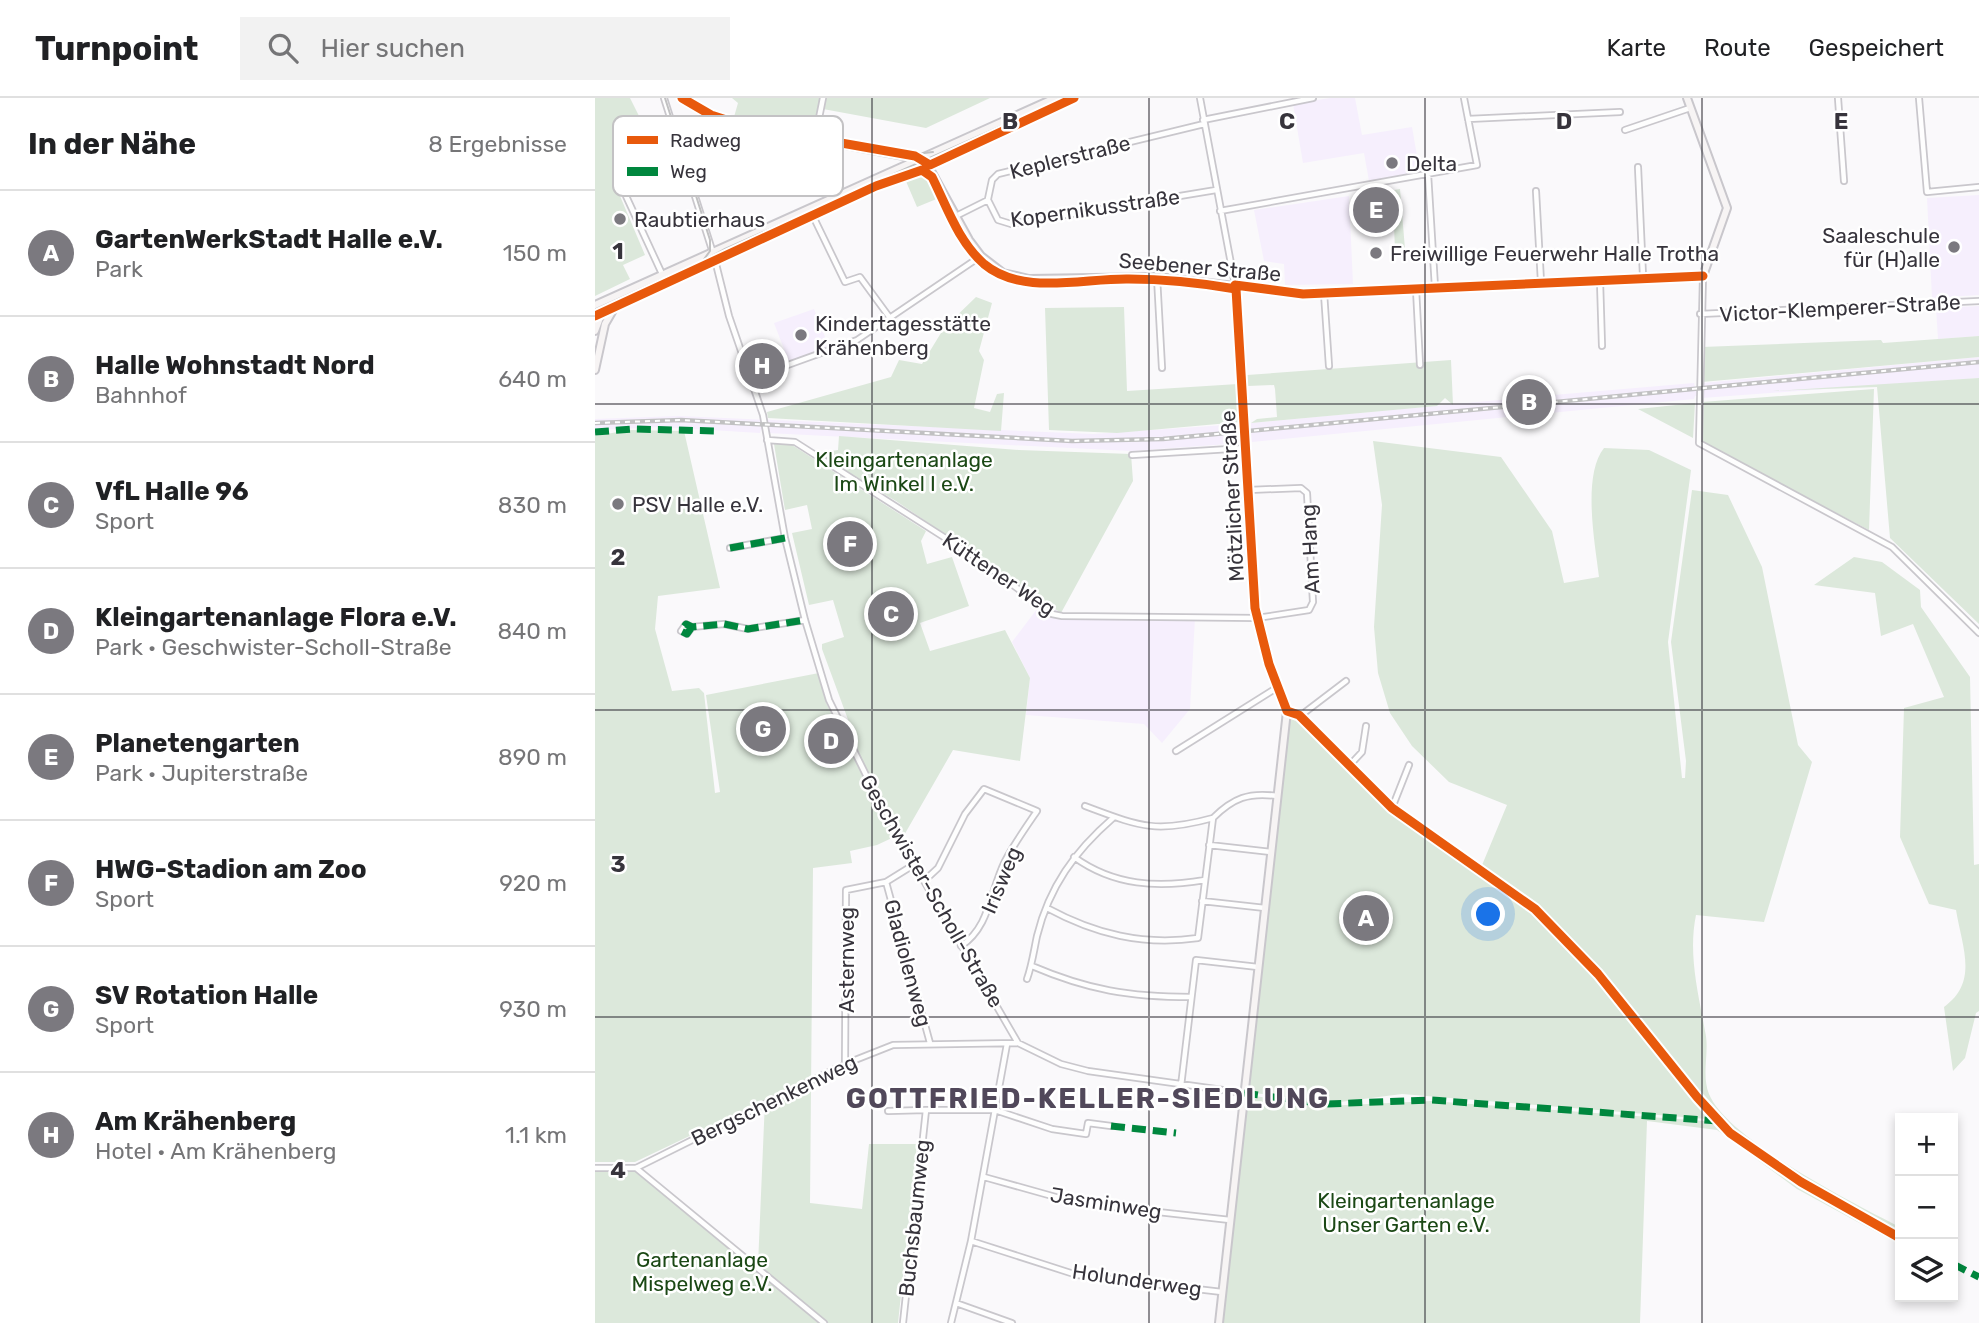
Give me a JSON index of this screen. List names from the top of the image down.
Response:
{
  "streets": {
    "street": [
      "Keplerstraße",
      "Kopernikusstraße",
      "Seebener Straße",
      "Victor-Klemperer-Straße",
      "Mötzlicher Straße",
      "Am Hang",
      "Küttener Weg",
      "Irisweg",
      "Geschwister-Scholl-Straße",
      "Asternweg",
      "Gladiolenweg",
      "Bergschenkenweg",
      "Jasminweg",
      "Buchsbaumweg",
      "Holunderweg"
    ]
  },
  "crossings": [
    ["Keplerstraße", "Kopernikusstraße"],
    ["Keplerstraße", "Seebener Straße"],
    ["Keplerstraße", "Mötzlicher Straße"],
    ["Kopernikusstraße", "Mötzlicher Straße"],
    ["Seebener Straße", "Mötzlicher Straße"],
    ["Mötzlicher Straße", "Am Hang"],
    ["Mötzlicher Straße", "Küttener Weg"],
    ["Am Hang", "Küttener Weg"],
    ["Küttener Weg", "Geschwister-Scholl-Straße"],
    ["Irisweg", "Geschwister-Scholl-Straße"],
    ["Geschwister-Scholl-Straße", "Asternweg"],
    ["Geschwister-Scholl-Straße", "Bergschenkenweg"],
    ["Asternweg", "Gladiolenweg"],
    ["Asternweg", "Bergschenkenweg"],
    ["Gladiolenweg", "Bergschenkenweg"]
  ],
  "districts": ["GOTTFRIED-KELLER-SIEDLUNG"],
  "parks": ["Kleingartenanlage Im Winkel I e.V.", "Kleingartenanlage Unser Garten e.V.", "Gartenanlage Mispelweg e.V."],
  "places": [
    "Delta",
    "Raubtierhaus",
    "Saaleschule für (H)alle",
    "Freiwillige Feuerwehr Halle Trotha",
    "Kindertagesstätte Krähenberg",
    "PSV Halle e.V."
  ],
  "legend": ["Radweg", "Weg"],
  "page": {
    "header": "Turnpoint",
    "search": "Hier suchen",
    "nav": ["Karte", "Route", "Gespeichert"],
    "heading": ["In der Nähe", "8 Ergebnisse"],
    "pins": [
      "E",
      "H",
      "B",
      "F",
      "C",
      "G",
      "D",
      "A"
    ],
    "list": [
      {
        "mark": "A",
        "name": "GartenWerkStadt Halle e.V.",
        "note": "Park",
        "value": "150 m"
      },
      {
        "mark": "B",
        "name": "Halle Wohnstadt Nord",
        "note": "Bahnhof",
        "value": "640 m"
      },
      {
        "mark": "C",
        "name": "VfL Halle 96",
        "note": "Sport",
        "value": "830 m"
      },
      {
        "mark": "D",
        "name": "Kleingartenanlage Flora e.V.",
        "note": "Park · Geschwister-Scholl-Straße",
        "value": "840 m"
      },
      {
        "mark": "E",
        "name": "Planetengarten",
        "note": "Park · Jupiterstraße",
        "value": "890 m"
      },
      {
        "mark": "F",
        "name": "HWG-Stadion am Zoo",
        "note": "Sport",
        "value": "920 m"
      },
      {
        "mark": "G",
        "name": "SV Rotation Halle",
        "note": "Sport",
        "value": "930 m"
      },
      {
        "mark": "H",
        "name": "Am Krähenberg",
        "note": "Hotel · Am Krähenberg",
        "value": "1.1 km"
      }
    ],
    "map_buttons": ["+", "−"]
  },
  "grid": {
    "columns": [
      "B",
      "C",
      "D",
      "E"
    ],
    "rows": [
      "1",
      "2",
      "3",
      "4"
    ]
  }
}
